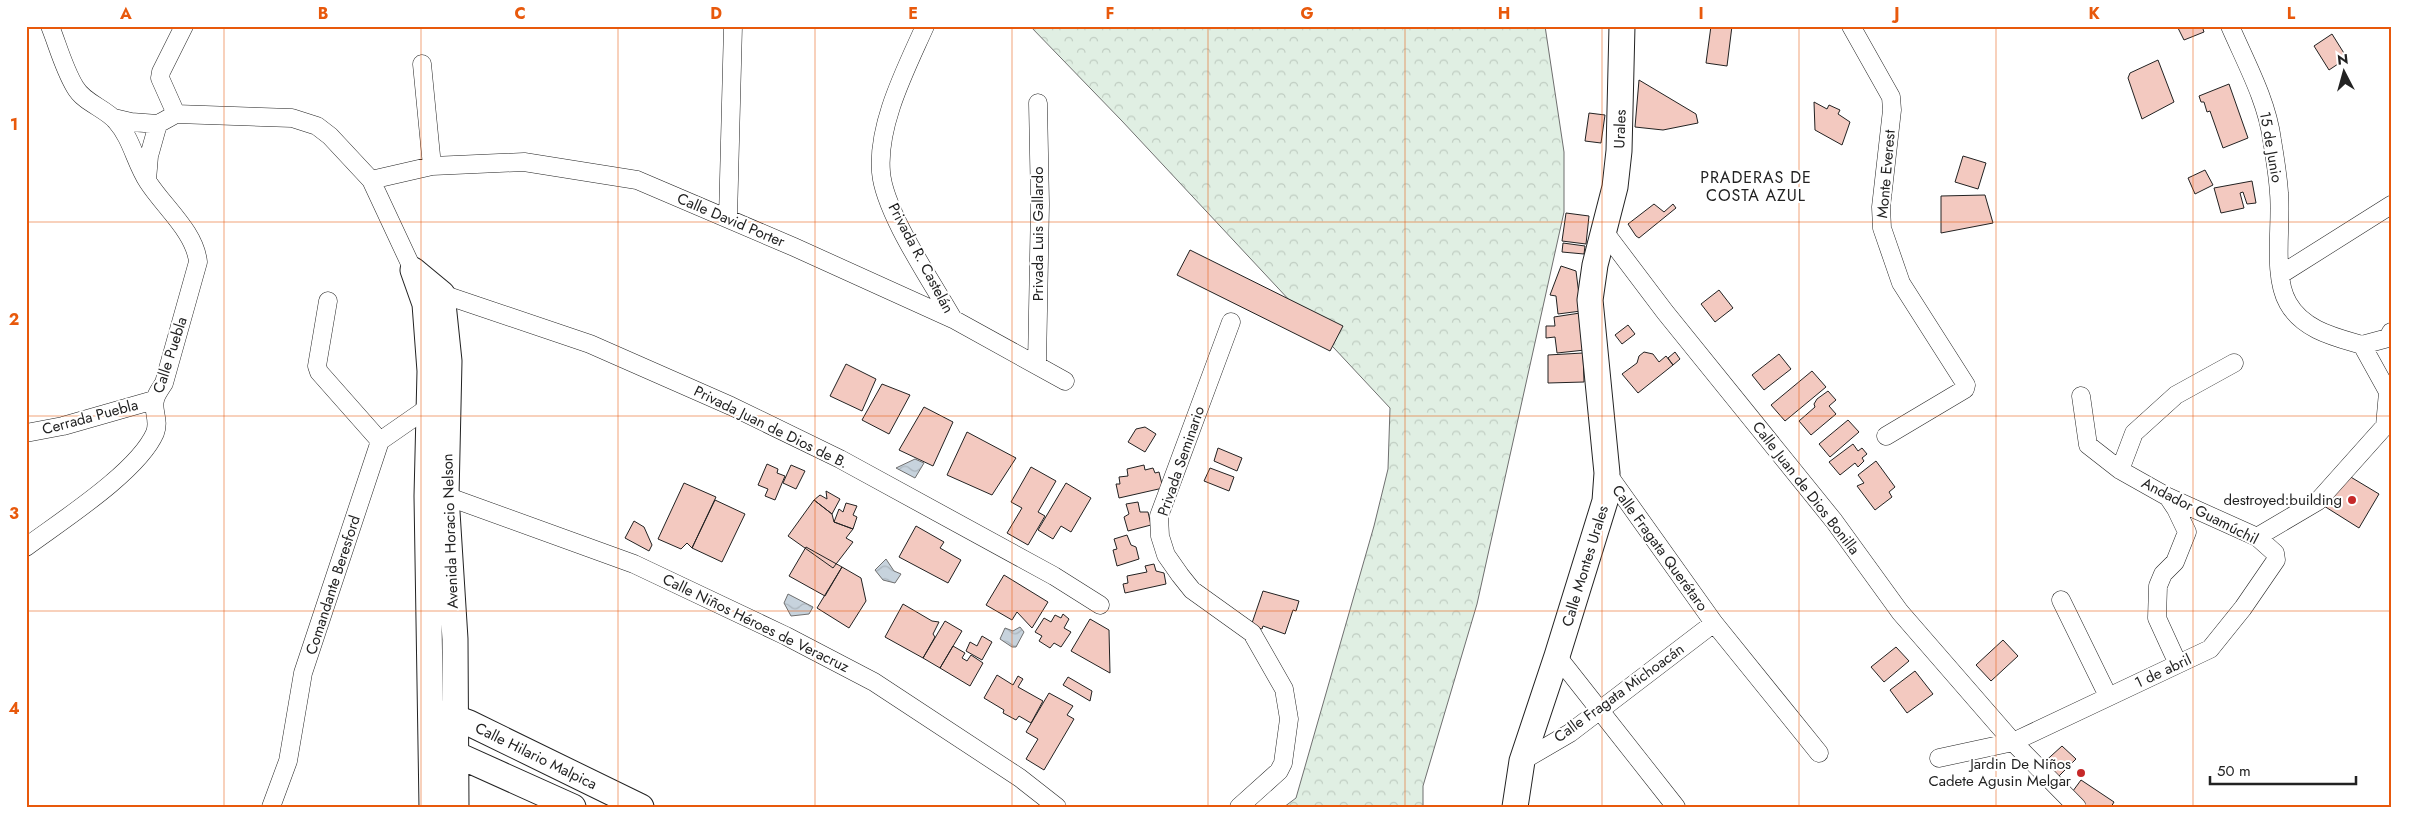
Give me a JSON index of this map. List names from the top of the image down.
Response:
{
  "streets": {
    "street": [
      "Urales",
      "15 de Junio",
      "Monte Everest",
      "Calle David Porter",
      "Privada Luis Gallardo",
      "Privada R. Castelán",
      "Calle Puebla",
      "Cerrada Puebla",
      "Privada Juan de Dios de B.",
      "Privada Seminario",
      "Calle Juan de Dios Bonilla",
      "Andador Guamúchil",
      "Avenida Horacio Nelson",
      "Calle Fragata Querétaro",
      "Calle Montes Urales",
      "Comandante Beresford",
      "Calle Niños Héroes de Veracruz",
      "1 de abril",
      "Calle Fragata Michoacán",
      "Calle Hilario Malpica"
    ]
  },
  "crossings": [
    ["Urales", "Calle Juan de Dios Bonilla"],
    ["Urales", "Calle Montes Urales"],
    ["Calle David Porter", "Privada Luis Gallardo"],
    ["Calle David Porter", "Privada R. Castelán"],
    ["Calle Puebla", "Cerrada Puebla"],
    ["Privada Juan de Dios de B.", "Avenida Horacio Nelson"],
    ["Calle Juan de Dios Bonilla", "Calle Montes Urales"],
    ["Calle Juan de Dios Bonilla", "1 de abril"],
    ["Andador Guamúchil", "1 de abril"],
    ["Avenida Horacio Nelson", "Calle Niños Héroes de Veracruz"],
    ["Avenida Horacio Nelson", "Calle Hilario Malpica"],
    ["Calle Fragata Querétaro", "Calle Montes Urales"],
    ["Calle Fragata Querétaro", "Calle Fragata Michoacán"],
    ["Calle Montes Urales", "Calle Fragata Michoacán"]
  ],
  "districts": ["PRADERAS DE COSTA AZUL"],
  "places": ["destroyed:building", "Jardin De Niños Cadete Agusin Melgar"],
  "scale_bar": "50 m",
  "north": "top",
  "grid": {
    "columns": [
      "A",
      "B",
      "C",
      "D",
      "E",
      "F",
      "G",
      "H",
      "I",
      "J",
      "K",
      "L"
    ],
    "rows": [
      "1",
      "2",
      "3",
      "4"
    ]
  }
}
